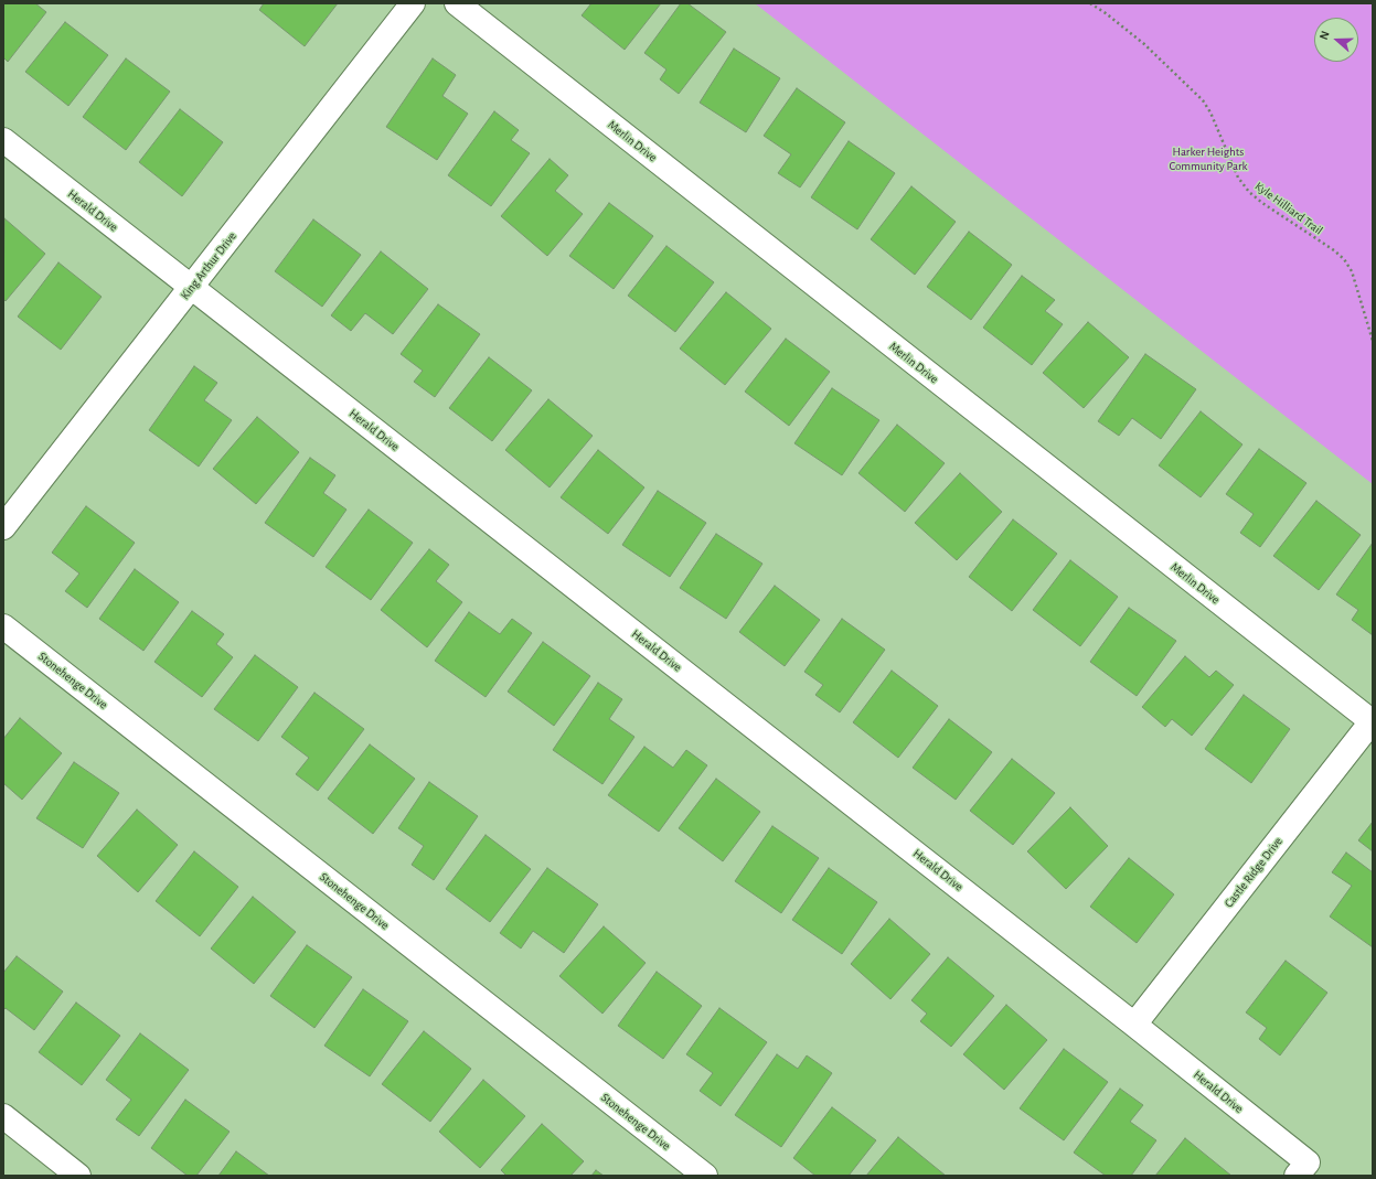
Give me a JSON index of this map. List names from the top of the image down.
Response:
{
  "streets": {
    "street": [
      "Merlin Drive",
      "Herald Drive",
      "King Arthur Drive",
      "Stonehenge Drive",
      "Castle Ridge Drive"
    ],
    "path": ["Kyle Hilliard Trail"]
  },
  "crossings": [
    ["Merlin Drive", "Castle Ridge Drive"],
    ["Herald Drive", "King Arthur Drive"],
    ["Herald Drive", "Castle Ridge Drive"]
  ],
  "parks": ["Harker Heights Community Park"],
  "north": "left"
}
